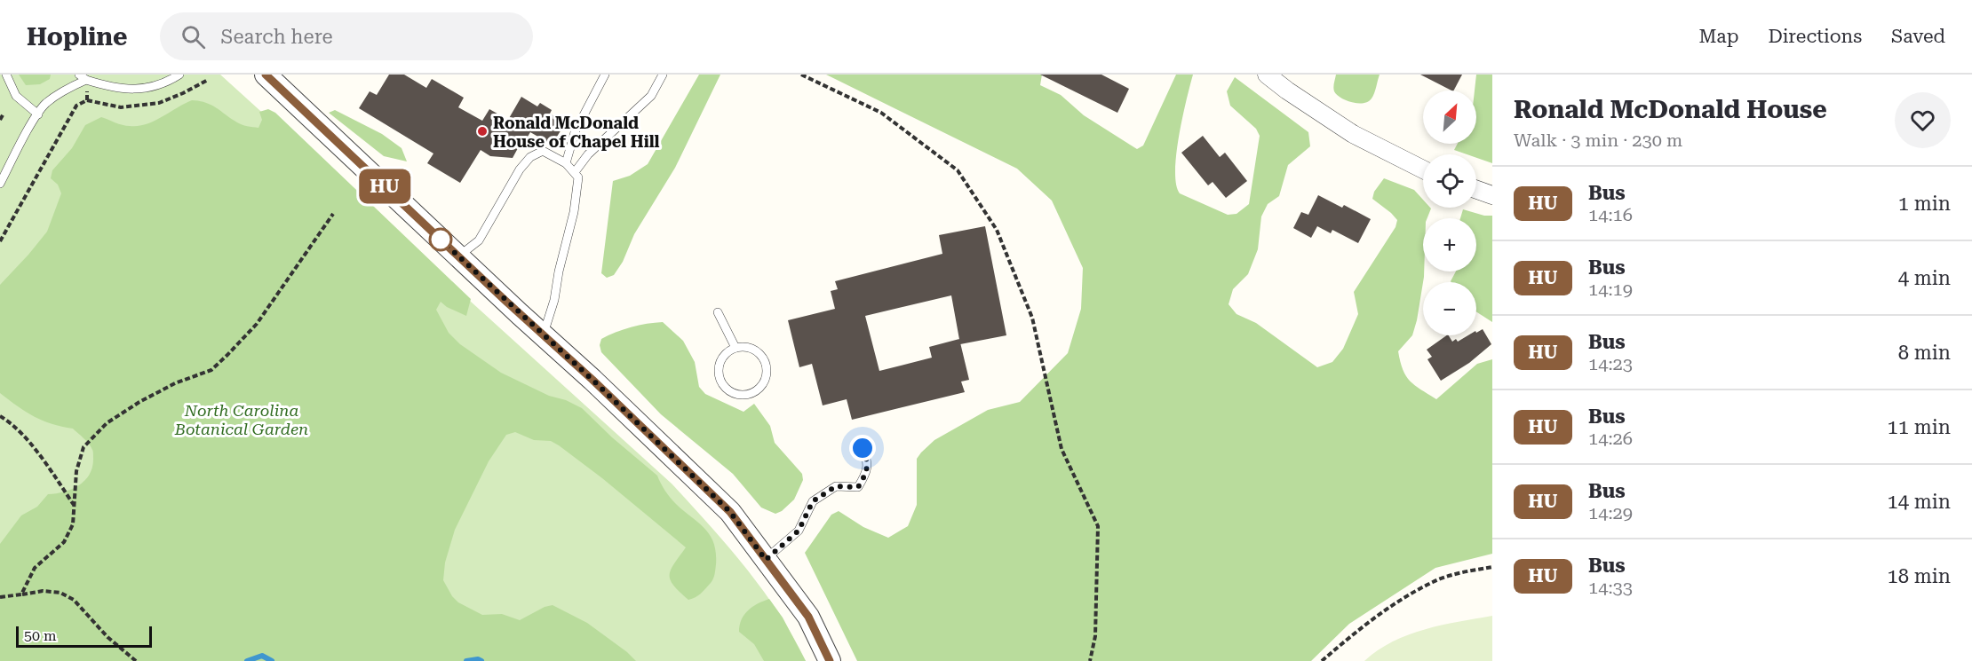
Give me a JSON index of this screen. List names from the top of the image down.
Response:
{
  "parks": ["North Carolina Botanical Garden"],
  "places": ["Ronald McDonald House of Chapel Hill"],
  "lines": ["bus line HU"],
  "scale_bar": "50 m",
  "north": "top right",
  "page": {
    "header": "Hopline",
    "search": "Search here",
    "nav": ["Map", "Directions", "Saved"],
    "on_map": "HU",
    "heading": ["Ronald McDonald House", "Walk · 3 min · 230 m"],
    "map_buttons": ["+", "−"],
    "list": [
      {
        "mark": "HU",
        "name": "Bus",
        "note": "14:16",
        "value": "1 min"
      },
      {
        "mark": "HU",
        "name": "Bus",
        "note": "14:19",
        "value": "4 min"
      },
      {
        "mark": "HU",
        "name": "Bus",
        "note": "14:23",
        "value": "8 min"
      },
      {
        "mark": "HU",
        "name": "Bus",
        "note": "14:26",
        "value": "11 min"
      },
      {
        "mark": "HU",
        "name": "Bus",
        "note": "14:29",
        "value": "14 min"
      },
      {
        "mark": "HU",
        "name": "Bus",
        "note": "14:33",
        "value": "18 min"
      }
    ],
    "scale": "50 m"
  }
}
